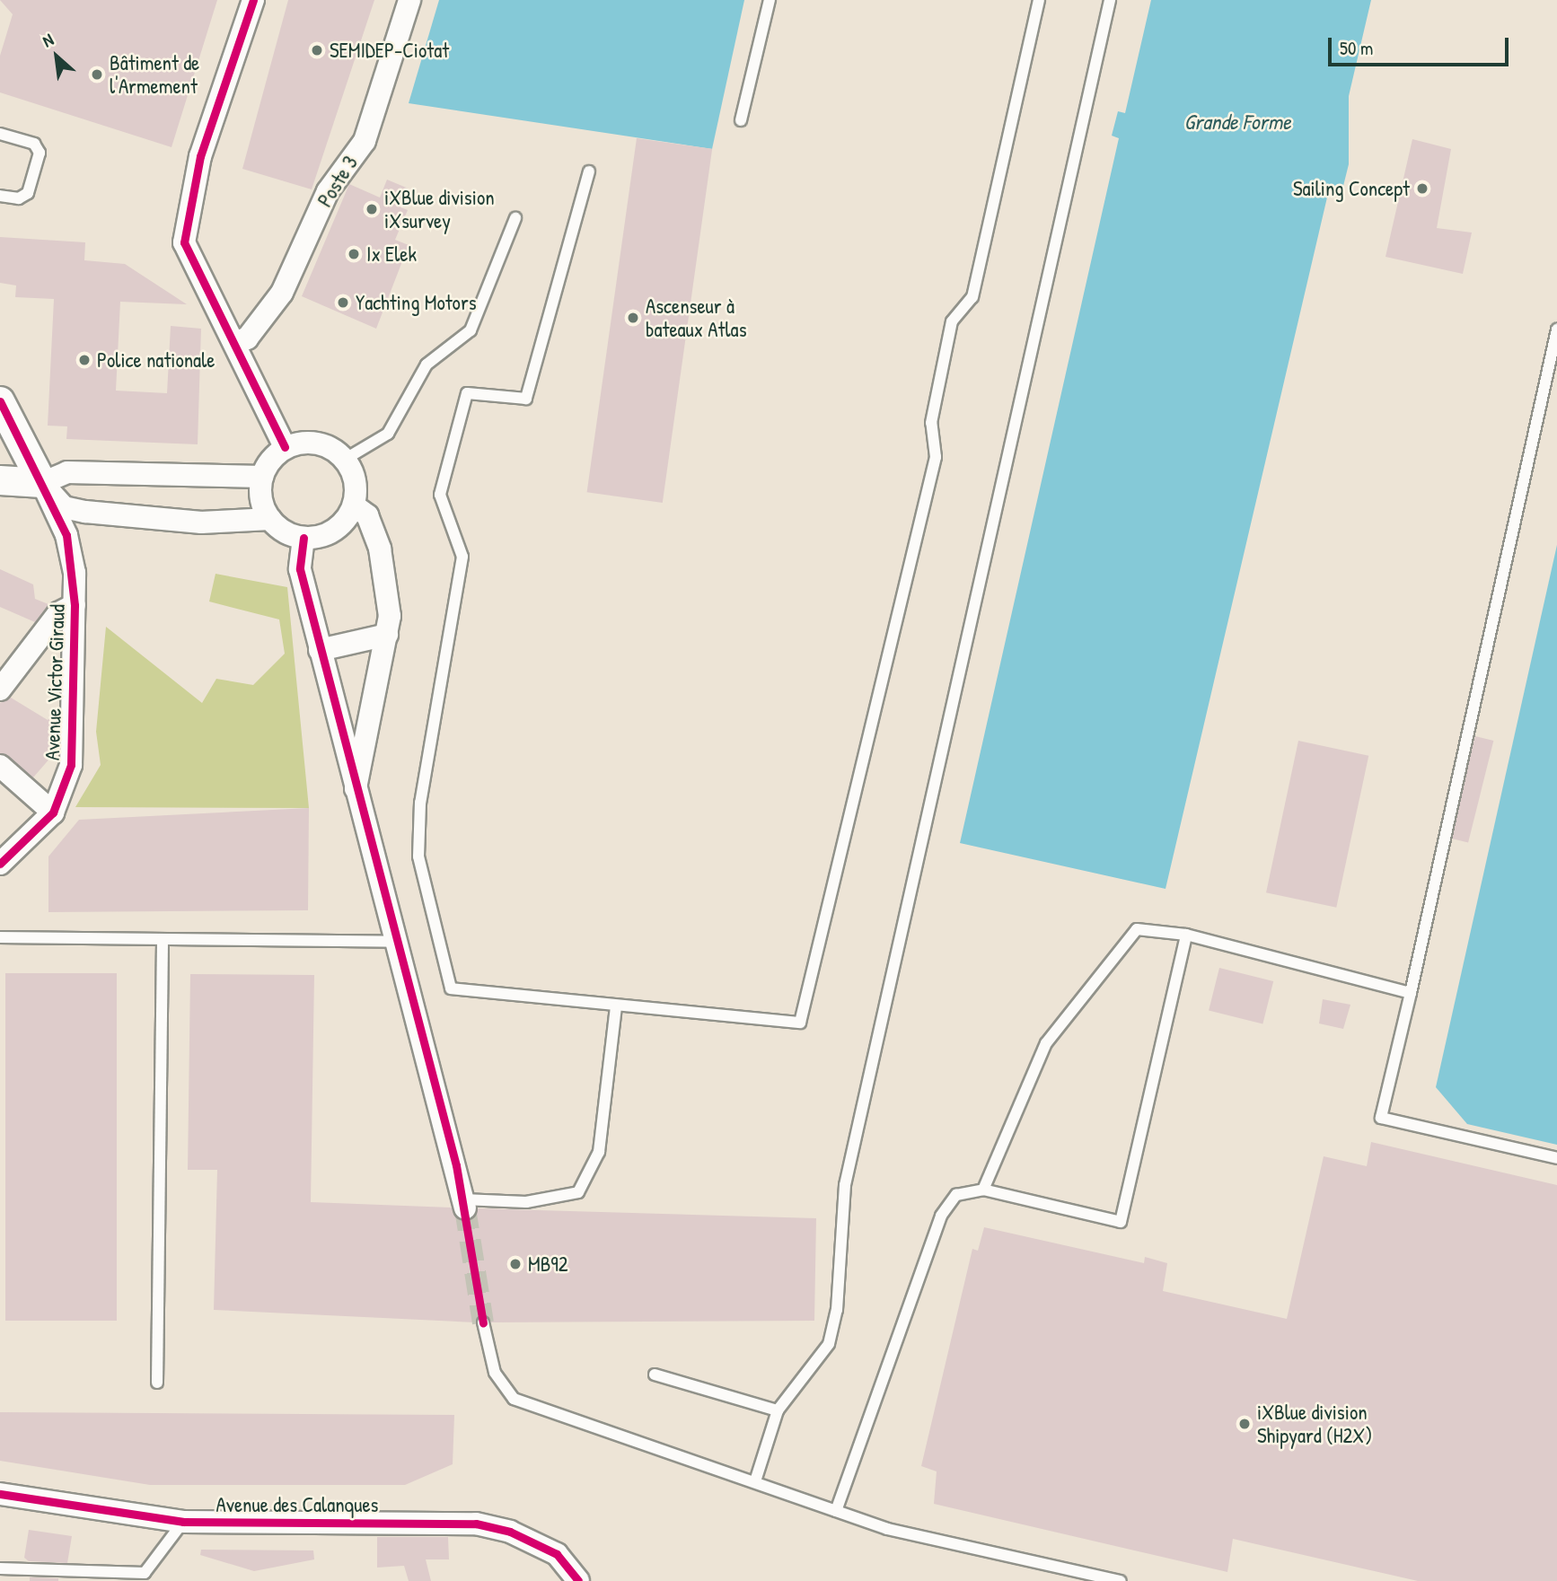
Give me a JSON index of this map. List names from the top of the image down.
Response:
{
  "streets": {
    "street": ["Poste 3", "Avenue Victor Giraud", "Avenue des Calanques"]
  },
  "water": ["Grande Forme"],
  "places": [
    "SEMIDEP-Ciotat",
    "Bâtiment de l'Armement",
    "Sailing Concept",
    "iXBlue division iXsurvey",
    "Ix Elek",
    "Yachting Motors",
    "Ascenseur à bateaux Atlas",
    "Police nationale",
    "MB92",
    "iXBlue division Shipyard (H2X)"
  ],
  "scale_bar": "50 m",
  "north": "top left"
}
